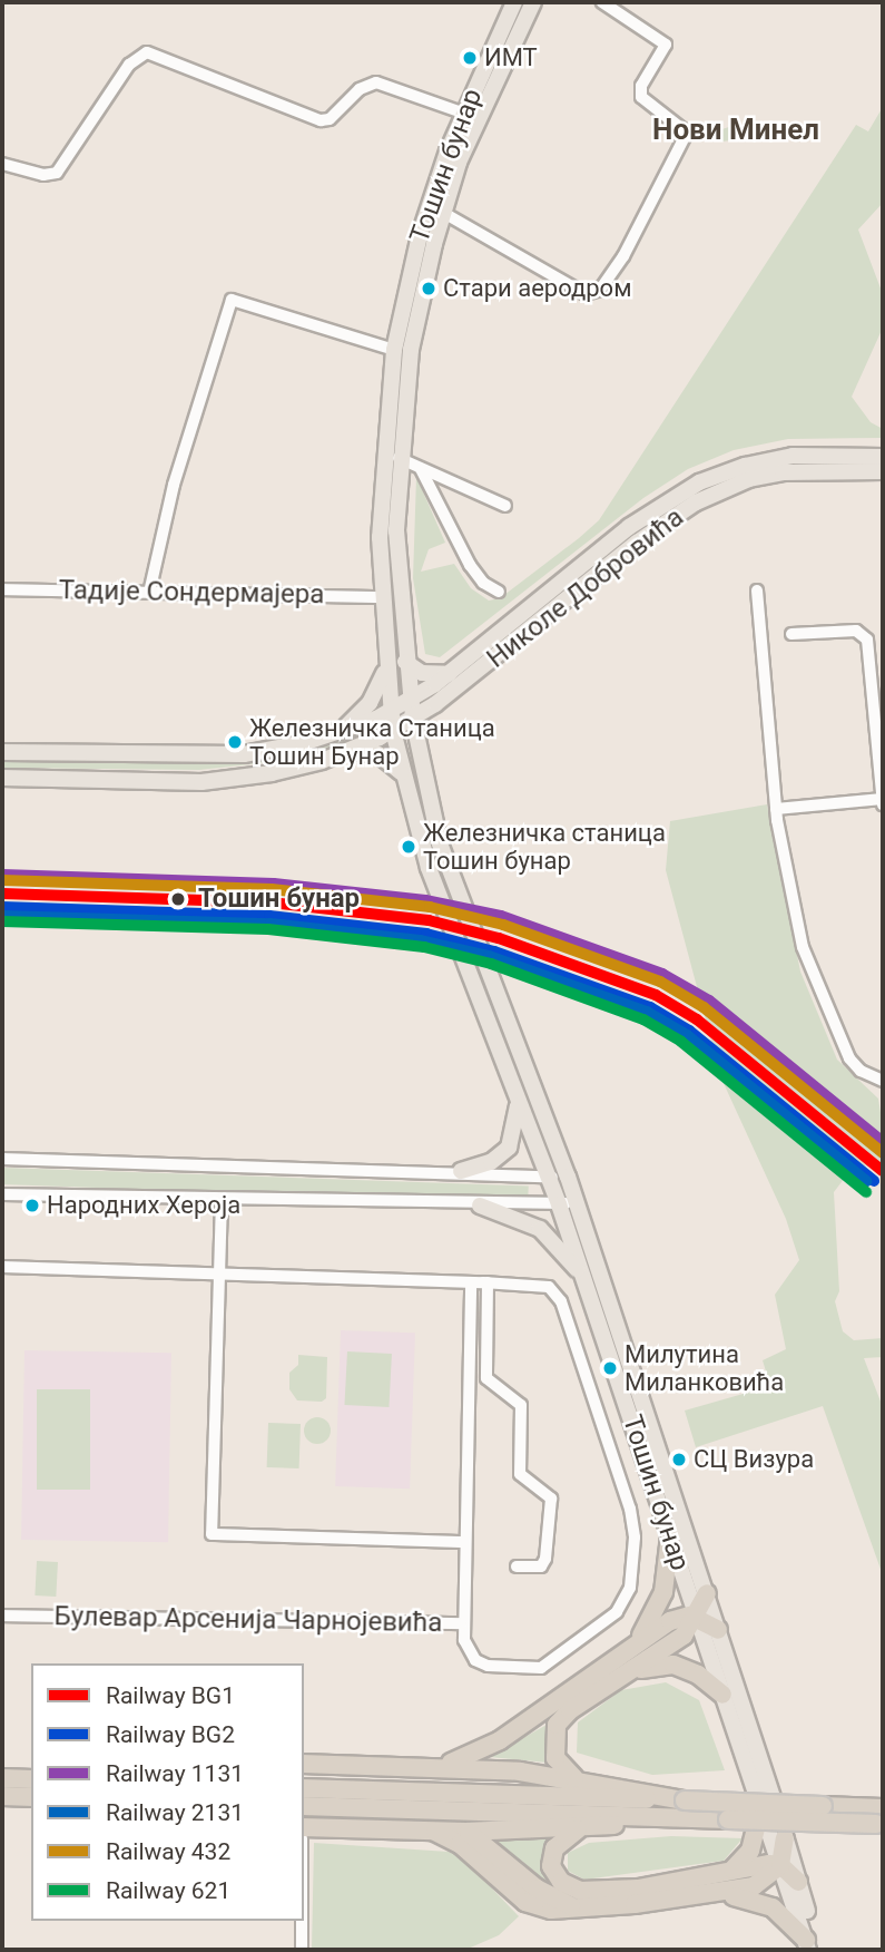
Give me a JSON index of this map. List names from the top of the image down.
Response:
{
  "streets": {
    "main road": ["Тошин бунар", "Николе Добровића"],
    "street": ["Тадије Сондермајера", "Булевар Арсенија Чарнојевића"]
  },
  "crossings": [
    ["Тошин бунар", "Николе Добровића"],
    ["Тошин бунар", "Тадије Сондермајера"]
  ],
  "districts": ["Нови Минел"],
  "places": [
    "ИМТ",
    "Стари аеродром",
    "Железничка Станица Тошин Бунар",
    "Железничка станица Тошин бунар",
    "Тошин бунар",
    "Народних Хероја",
    "Милутина Миланковића",
    "СЦ Визура"
  ],
  "lines": [
    "rail line 1131",
    "rail line 432",
    "rail line BG1",
    "rail line BG2",
    "rail line 2131",
    "rail line 621"
  ],
  "legend": [
    "Railway BG1",
    "Railway BG2",
    "Railway 1131",
    "Railway 2131",
    "Railway 432",
    "Railway 621"
  ]
}
